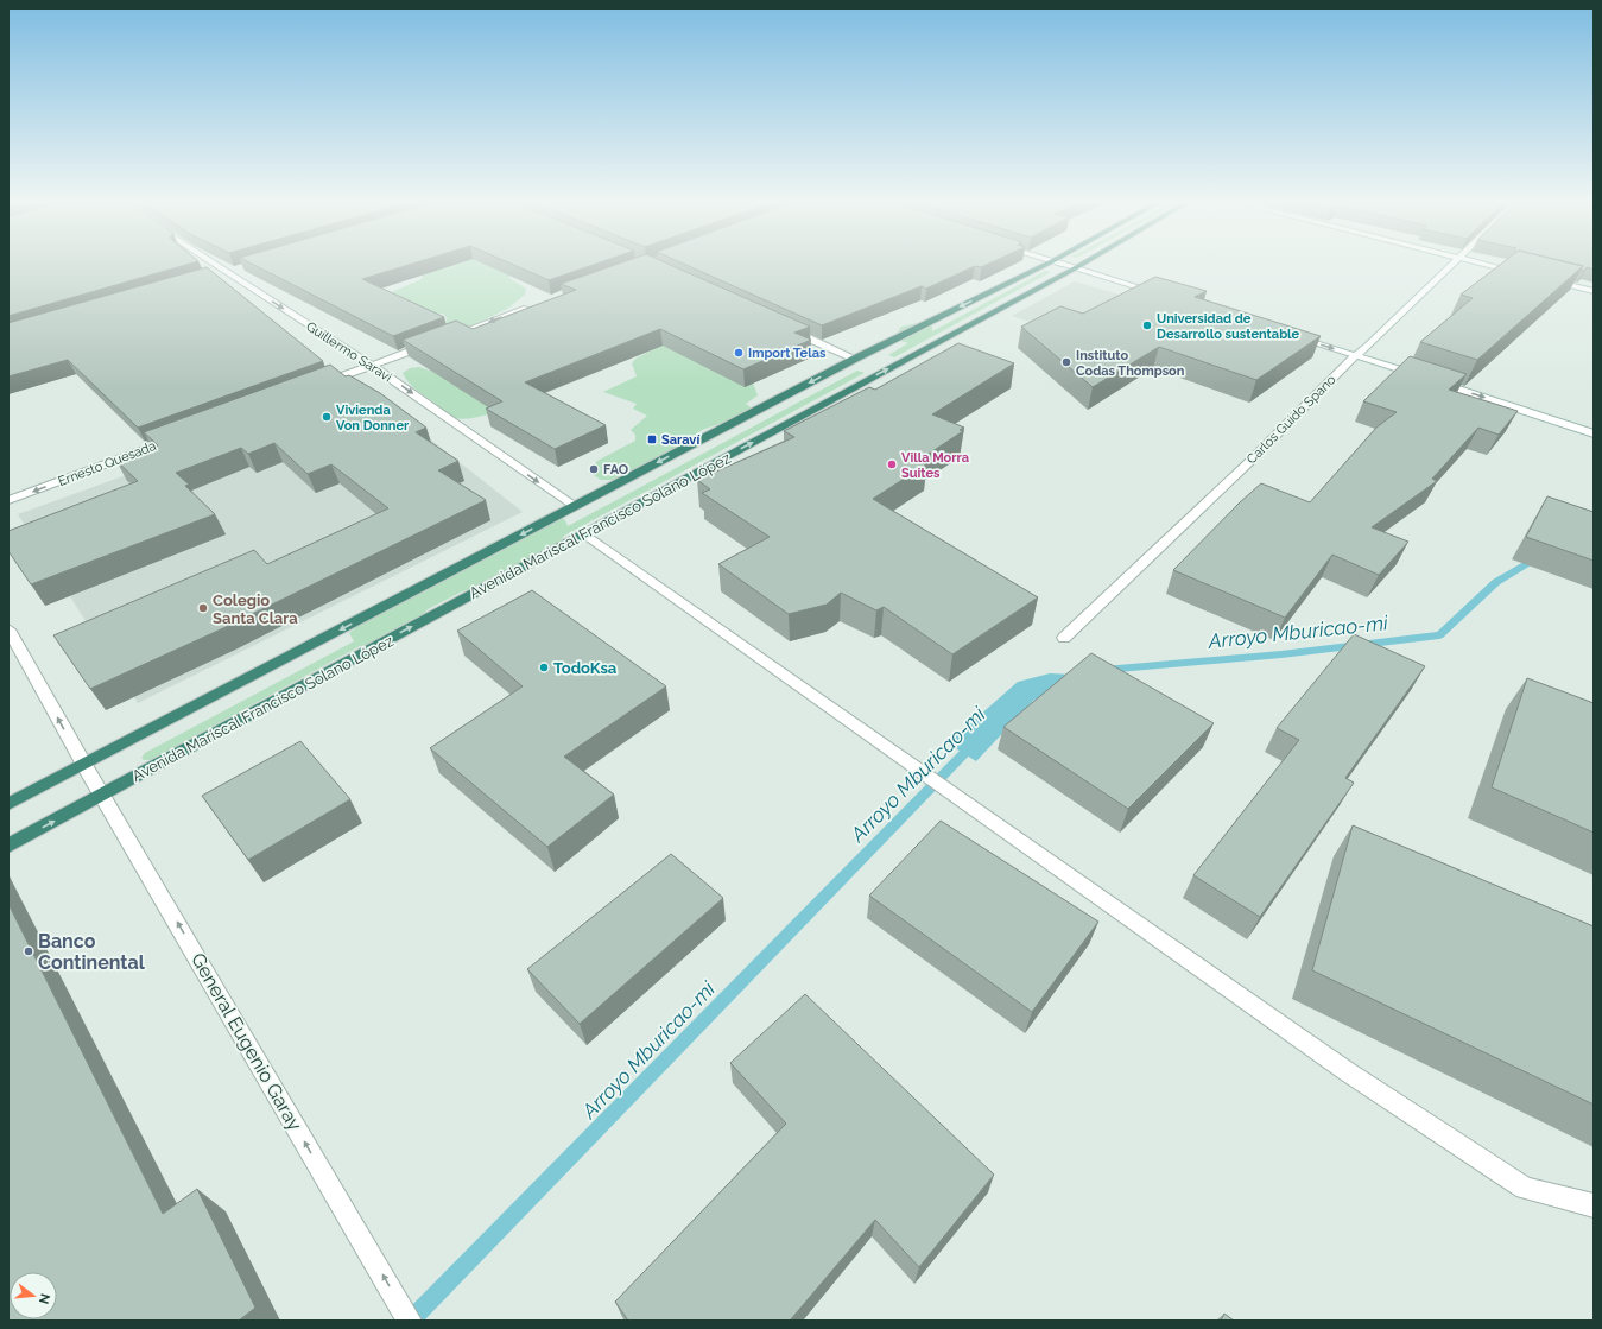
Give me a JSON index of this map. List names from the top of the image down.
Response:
{
  "streets": {
    "highway": ["Avenida Mariscal Francisco Solano López"],
    "street": [
      "Guillermo Saravi",
      "Carlos Guido Spano",
      "Ernesto Quesada",
      "General Eugenio Garay"
    ]
  },
  "crossings": [
    ["Guillermo Saravi", "Avenida Mariscal Francisco Solano López"],
    ["Avenida Mariscal Francisco Solano López", "General Eugenio Garay"]
  ],
  "one_way": ["Guillermo Saravi", "Ernesto Quesada", "General Eugenio Garay"],
  "water": ["Arroyo Mburicao-mi"],
  "places": {
    "other": [
      "Universidad de Desarrollo sustentable",
      "Import Telas",
      "Instituto Codas Thompson",
      "Vivienda Von Donner",
      "Villa Morra Suites",
      "FAO",
      "Colegio Santa Clara",
      "TodoKsa",
      "Banco Continental"
    ],
    "transit": ["Saraví"]
  },
  "north": "right"
}
